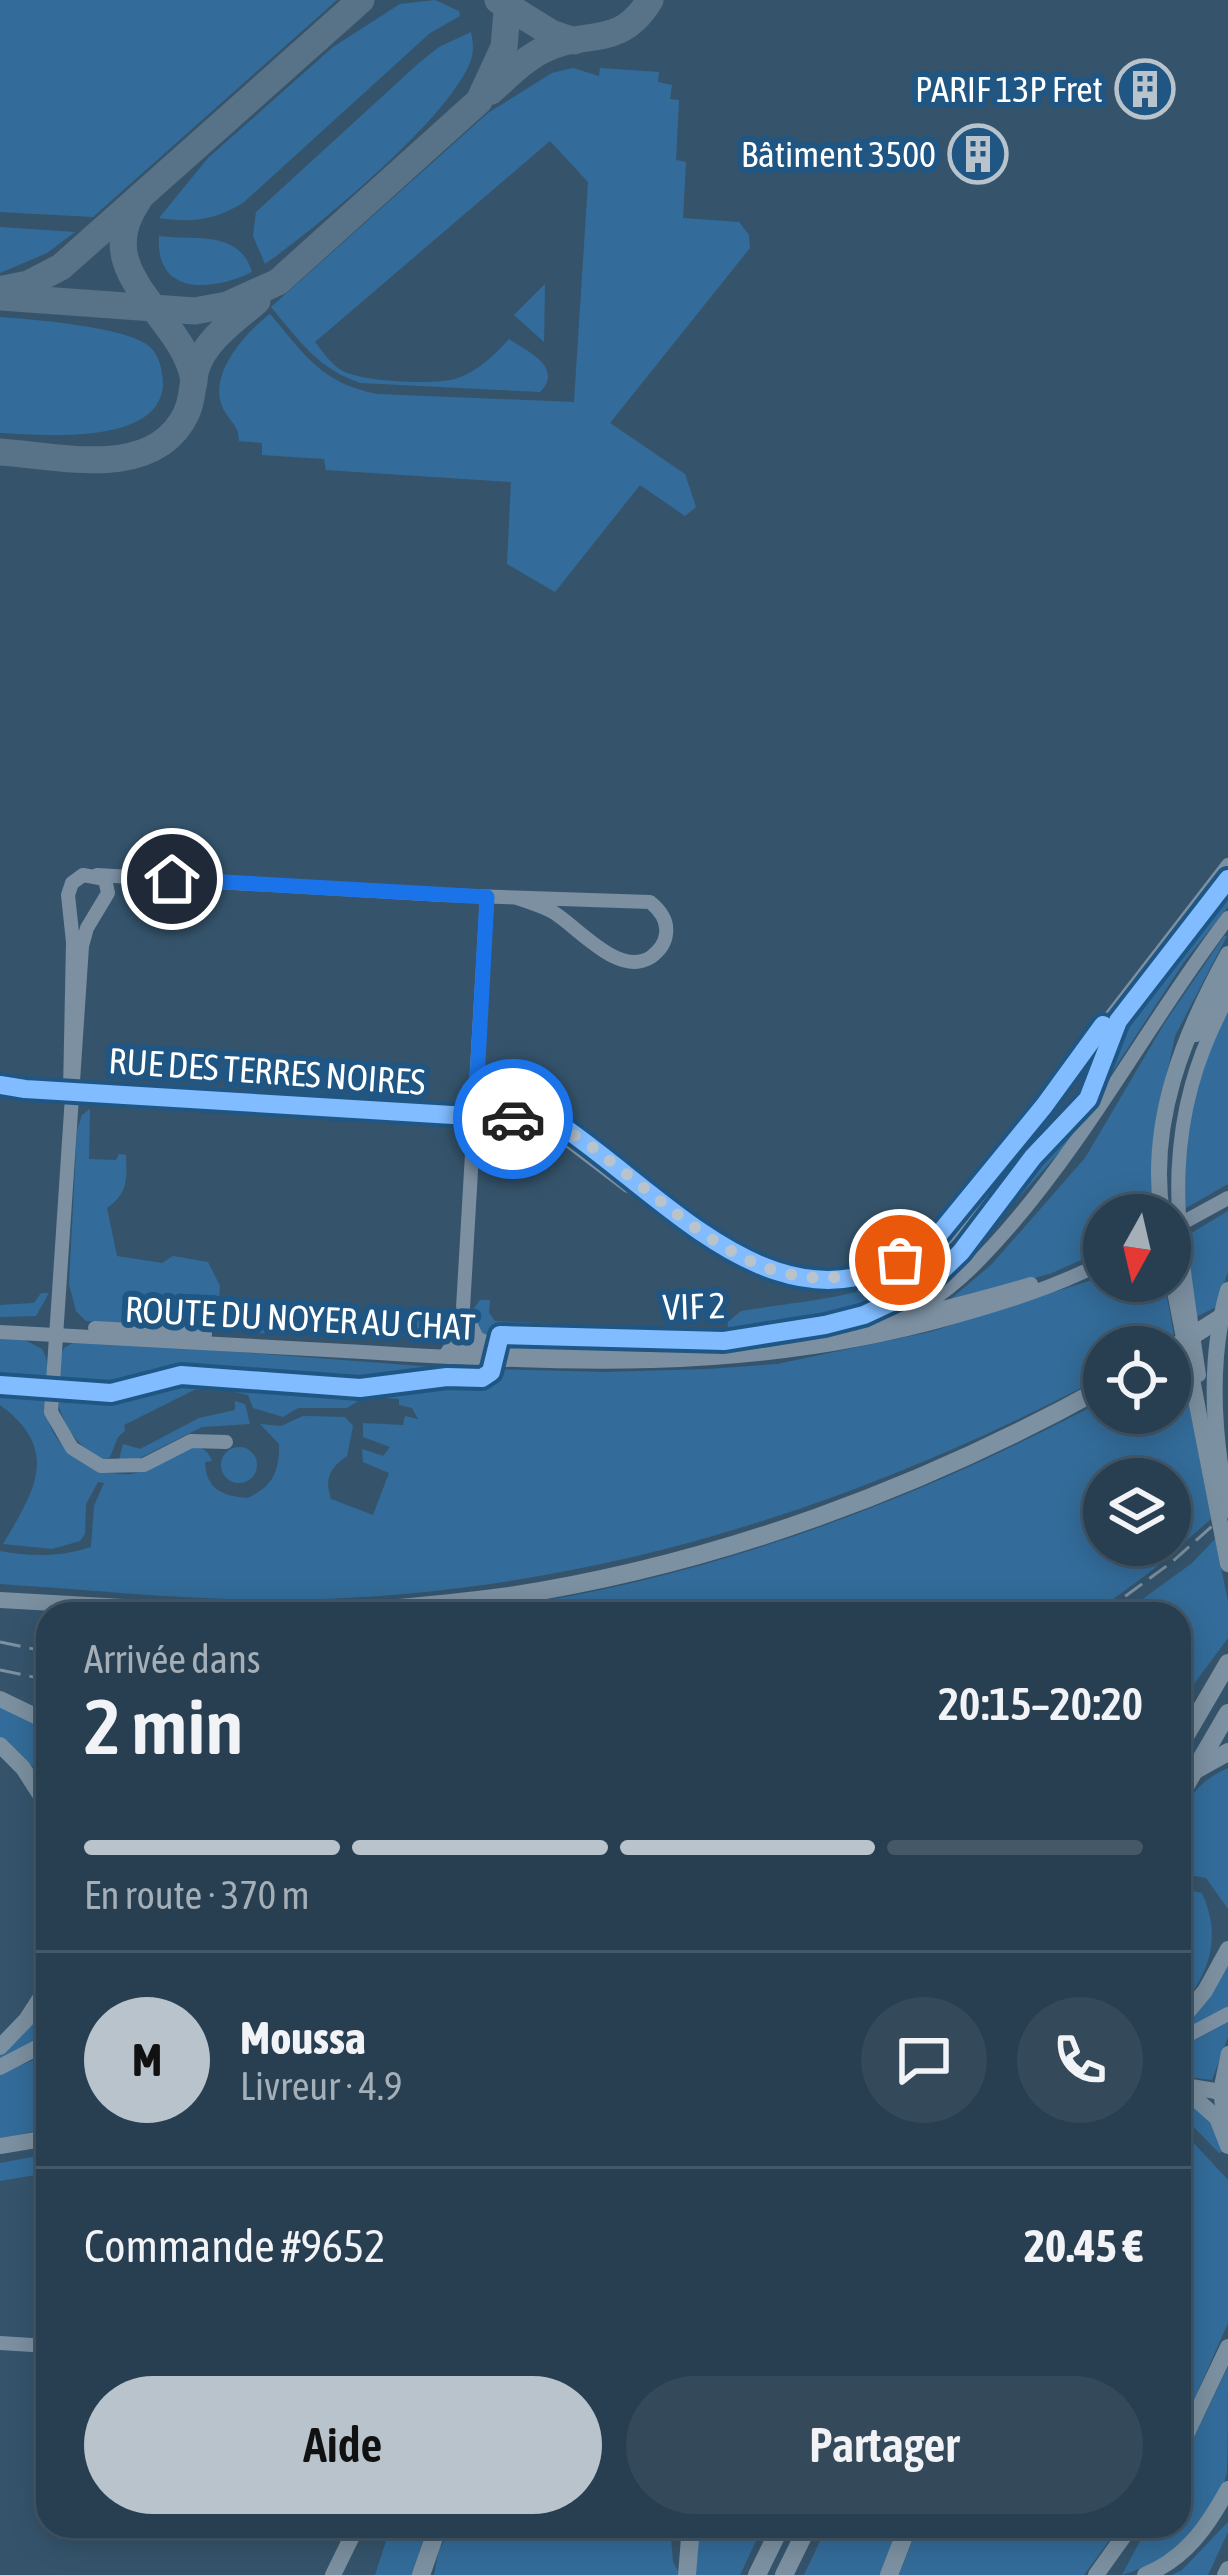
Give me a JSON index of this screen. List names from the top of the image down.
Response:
{
  "streets": {
    "street": ["RUE DES TERRES NOIRES", "ROUTE DU NOYER AU CHAT"],
    "cycle path": ["VIF 2"]
  },
  "places": {
    "building": ["PARIF 13P Fret", "Bâtiment 3500"]
  },
  "north": "bottom",
  "page": {
    "heading": ["2 min", "Arrivée dans", "20:15–20:20"],
    "panel": [
      "Moussa",
      "Livreur · 4.9",
      "Commande #9652",
      "20.45 €"
    ],
    "bar": "En route · 370 m",
    "round": "M",
    "buttons": ["Aide", "Partager"]
  }
}
